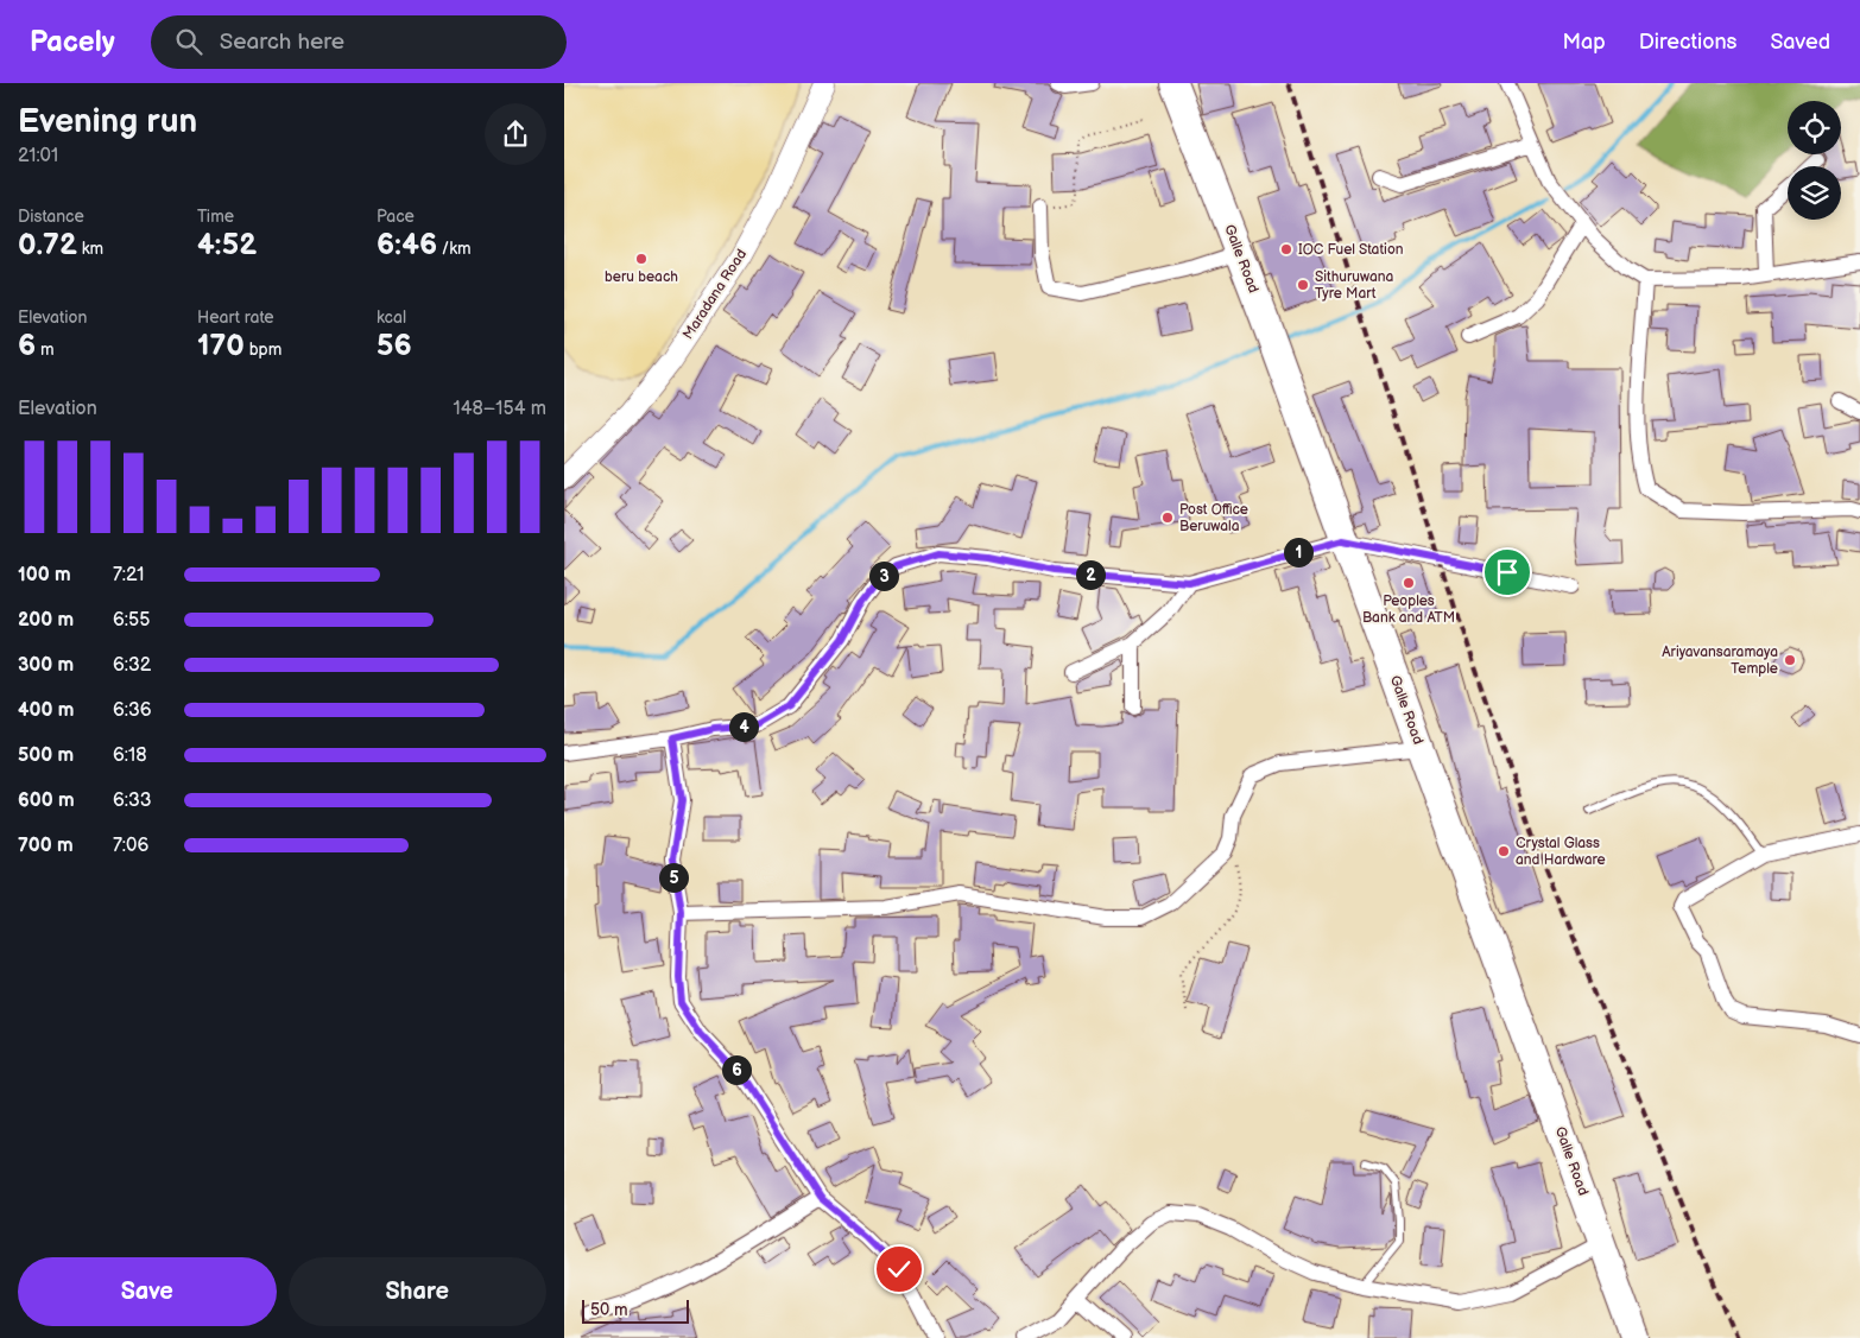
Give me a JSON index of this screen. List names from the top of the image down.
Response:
{
  "streets": {
    "highway": ["Galle Road"],
    "street": ["Maradana Road"]
  },
  "places": [
    "IOC Fuel Station",
    "beru beach",
    "Sithuruwana Tyre Mart",
    "Post Office Beruwala",
    "Peoples Bank and ATM",
    "Ariyavansaramaya Temple",
    "Crystal Glass and Hardware"
  ],
  "scale_bar": "50 m",
  "page": {
    "header": "Pacely",
    "search": "Search here",
    "nav": ["Map", "Directions", "Saved"],
    "heading": ["Evening run", "21:01"],
    "stats": [
      ["Distance", "0.72 km"],
      ["Time", "4:52"],
      ["Pace", "6:46 /km"],
      ["Elevation", "6 m"],
      ["Heart rate", "170 bpm"],
      ["kcal", "56"]
    ],
    "chart": ["Elevation", "148–154 m"],
    "pins": [
      "1",
      "2",
      "3",
      "4",
      "5",
      "6"
    ],
    "list": [
      {
        "name": "100 m",
        "note": "7:21"
      },
      {
        "name": "200 m",
        "note": "6:55"
      },
      {
        "name": "300 m",
        "note": "6:32"
      },
      {
        "name": "400 m",
        "note": "6:36"
      },
      {
        "name": "500 m",
        "note": "6:18"
      },
      {
        "name": "600 m",
        "note": "6:33"
      },
      {
        "name": "700 m",
        "note": "7:06"
      }
    ],
    "buttons": ["Save", "Share"],
    "scale": "50 m"
  }
}
